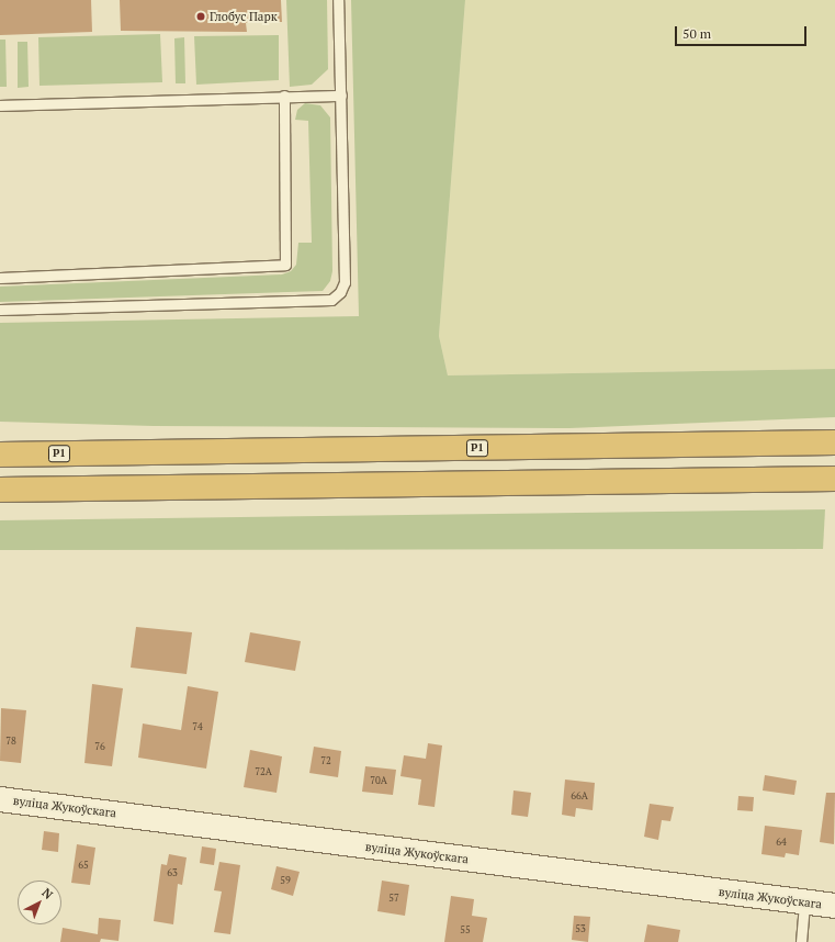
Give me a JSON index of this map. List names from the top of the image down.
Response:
{
  "streets": {
    "highway": ["Р1"],
    "street": ["вуліца Жукоўскага"]
  },
  "places": ["Глобус Парк"],
  "house_numbers": [
    "74",
    "78",
    "76",
    "72",
    "72А",
    "70А",
    "66А",
    "64",
    "65",
    "63",
    "59",
    "57",
    "53",
    "55"
  ],
  "scale_bar": "50 m",
  "north": "top right"
}
